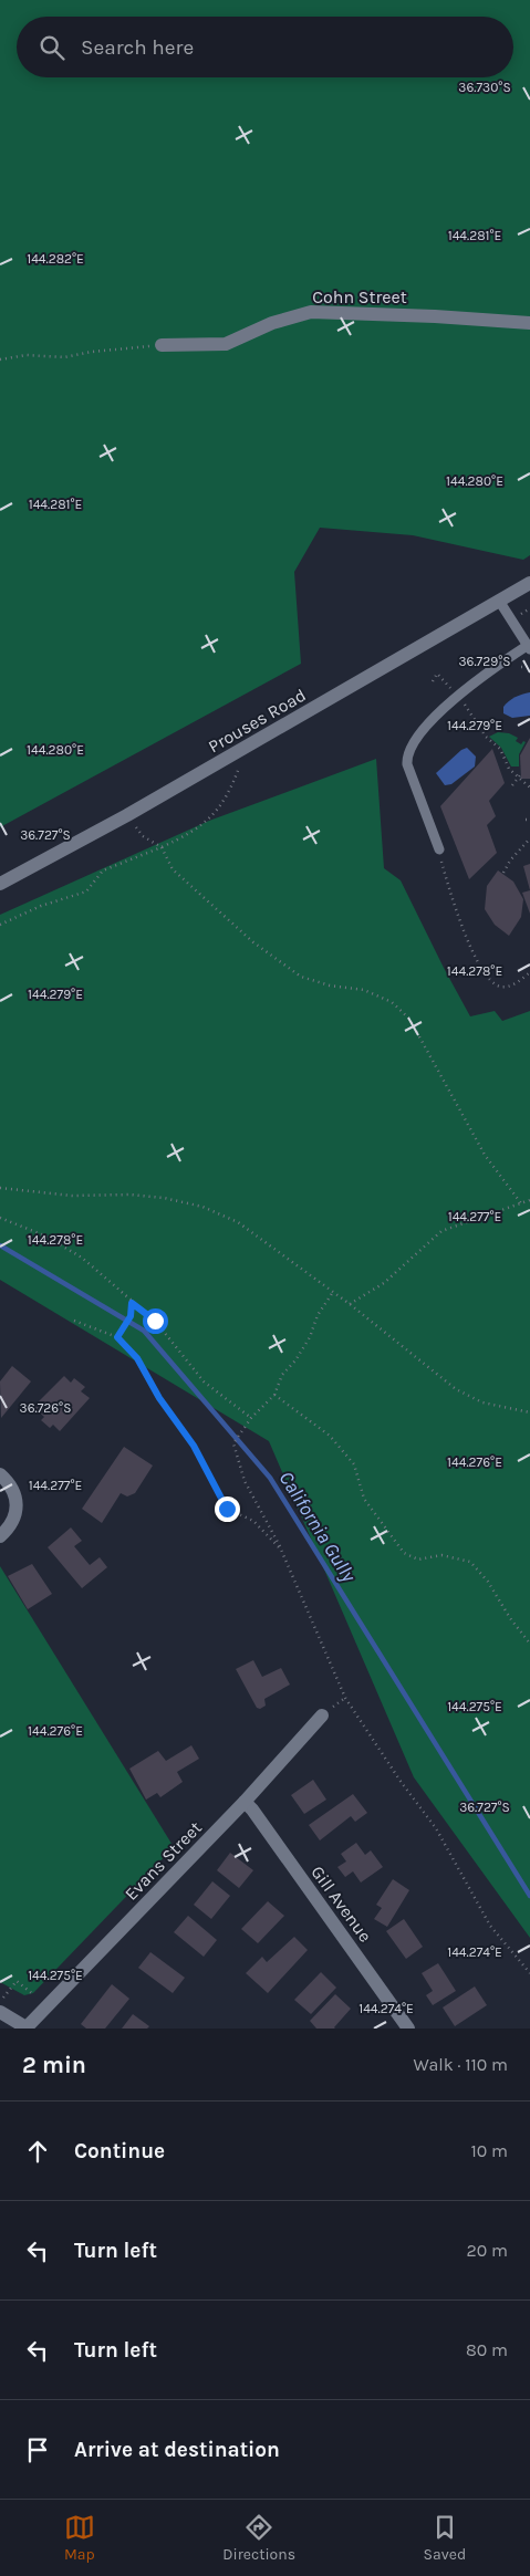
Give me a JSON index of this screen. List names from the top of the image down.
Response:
{
  "streets": {
    "street": [
      "Cohn Street",
      "Prouses Road",
      "Evans Street",
      "Gill Avenue"
    ]
  },
  "crossings": [
    ["Evans Street", "Gill Avenue"]
  ],
  "water": ["California Gully"],
  "page": {
    "search": "Search here",
    "heading": ["2 min", "Walk · 110 m"],
    "list": [
      ["Continue", "10 m"],
      ["Turn left", "20 m"],
      ["Turn left", "80 m"],
      "Arrive at destination"
    ],
    "nav": ["Map", "Directions", "Saved"]
  },
  "coordinates": [
    "36.730°S",
    "144.281°E",
    "144.282°E",
    "144.280°E",
    "36.729°S",
    "144.279°E",
    "36.727°S",
    "144.278°E",
    "144.277°E",
    "36.726°S",
    "144.276°E",
    "144.275°E",
    "144.274°E"
  ]
}
